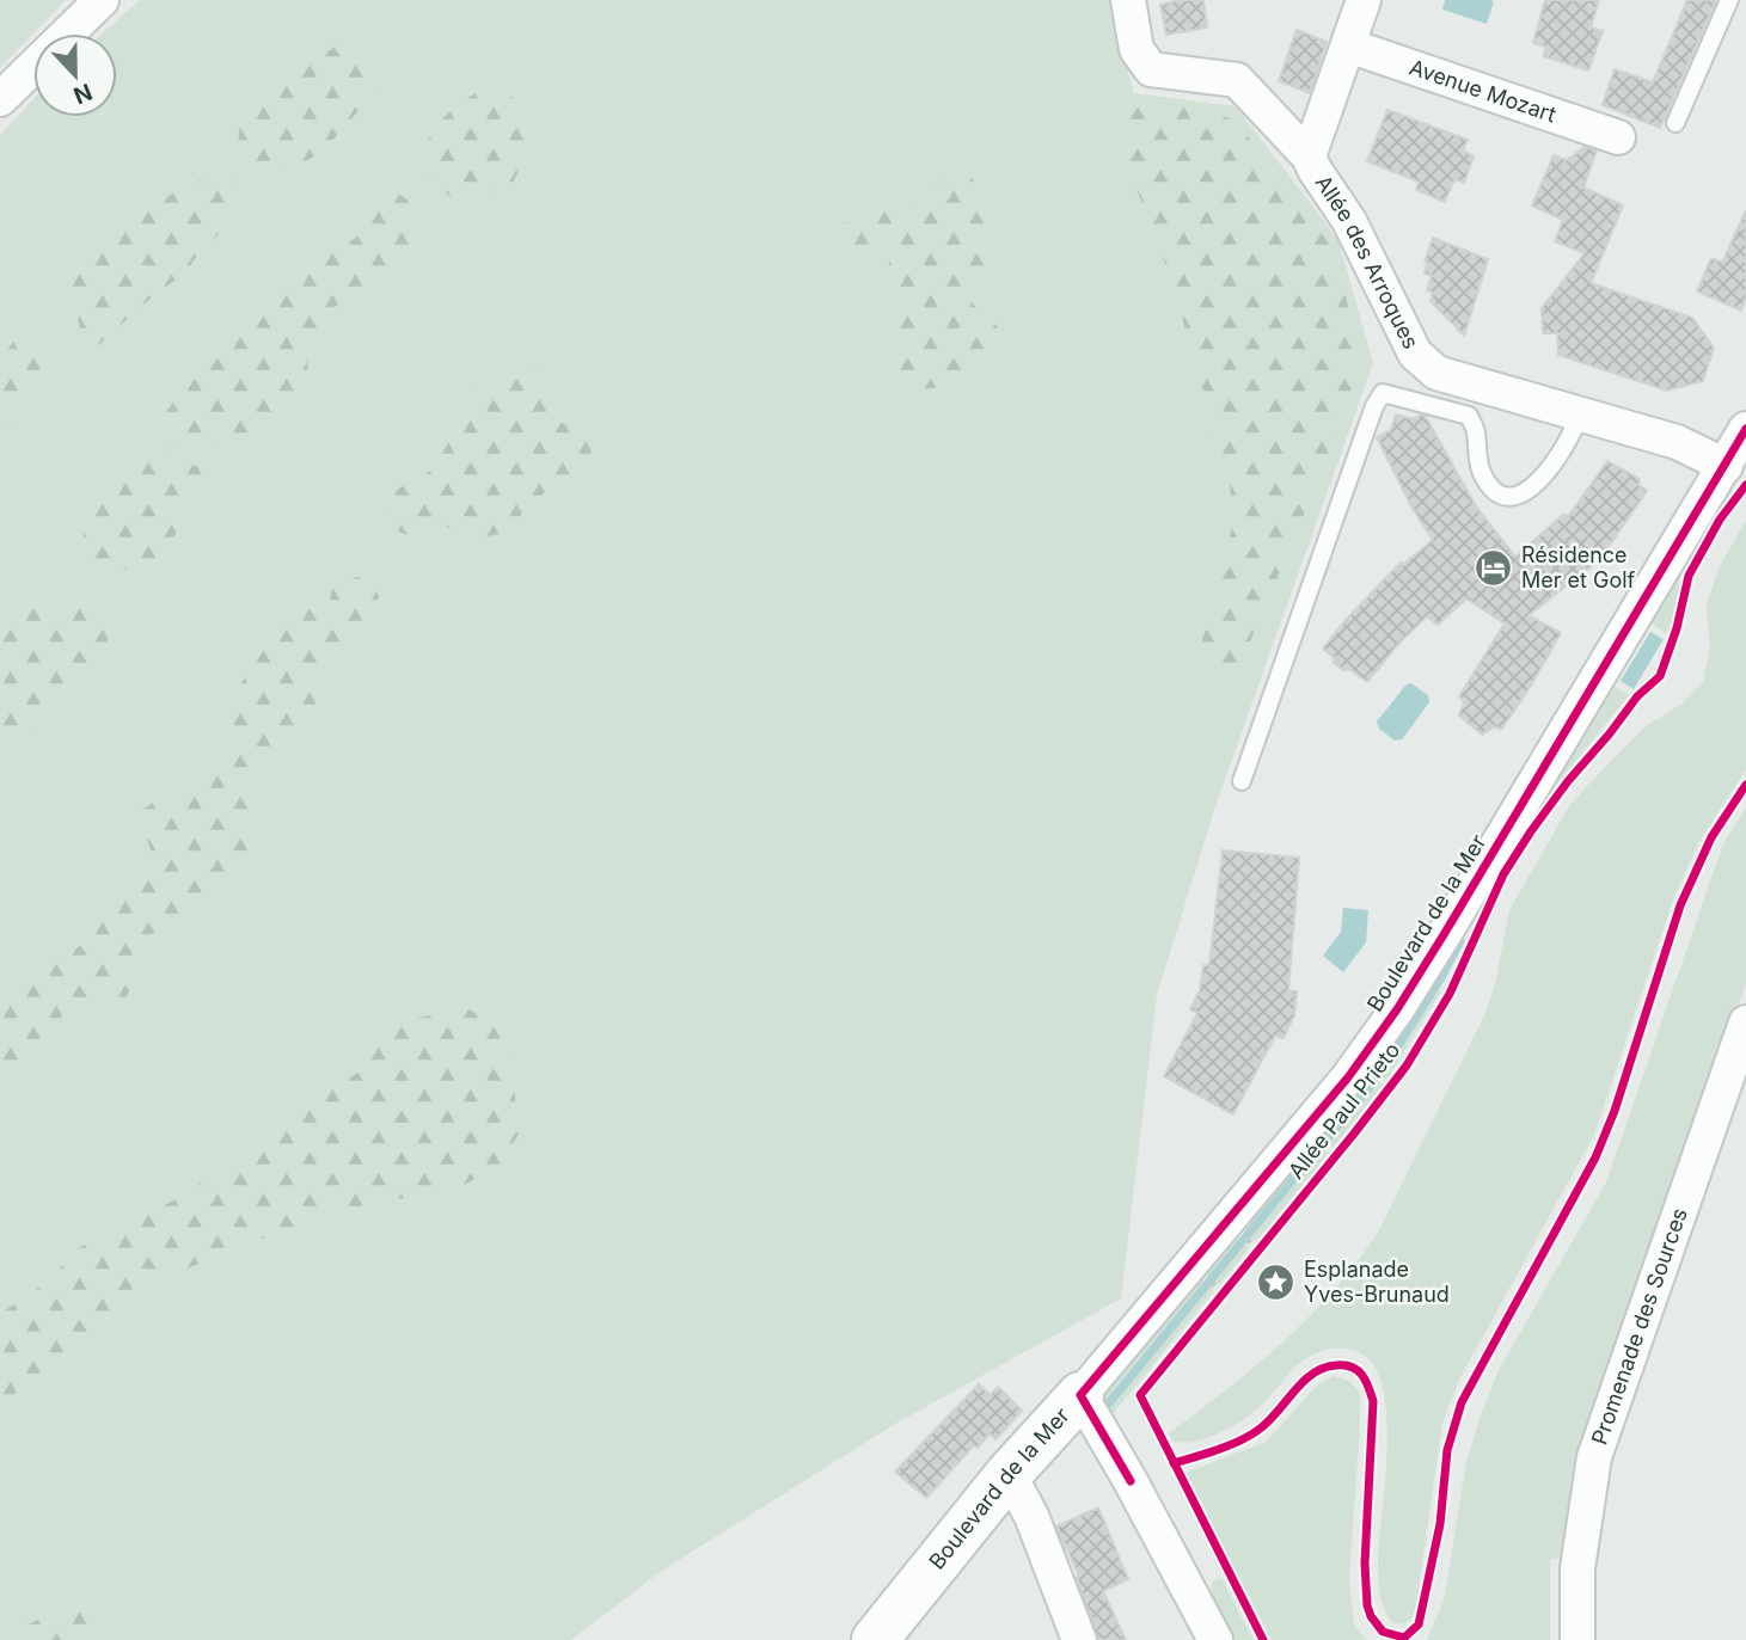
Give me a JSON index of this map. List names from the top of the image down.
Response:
{
  "streets": {
    "main road": ["Boulevard de la Mer"],
    "street": ["Avenue Mozart", "Allée des Arroques", "Promenade des Sources"],
    "cycle path": ["Allée Paul Prieto"]
  },
  "crossings": [
    ["Allée des Arroques", "Boulevard de la Mer"]
  ],
  "places": {
    "hotel": ["Résidence Mer et Golf"],
    "place": ["Esplanade Yves-Brunaud"]
  },
  "north": "bottom"
}
